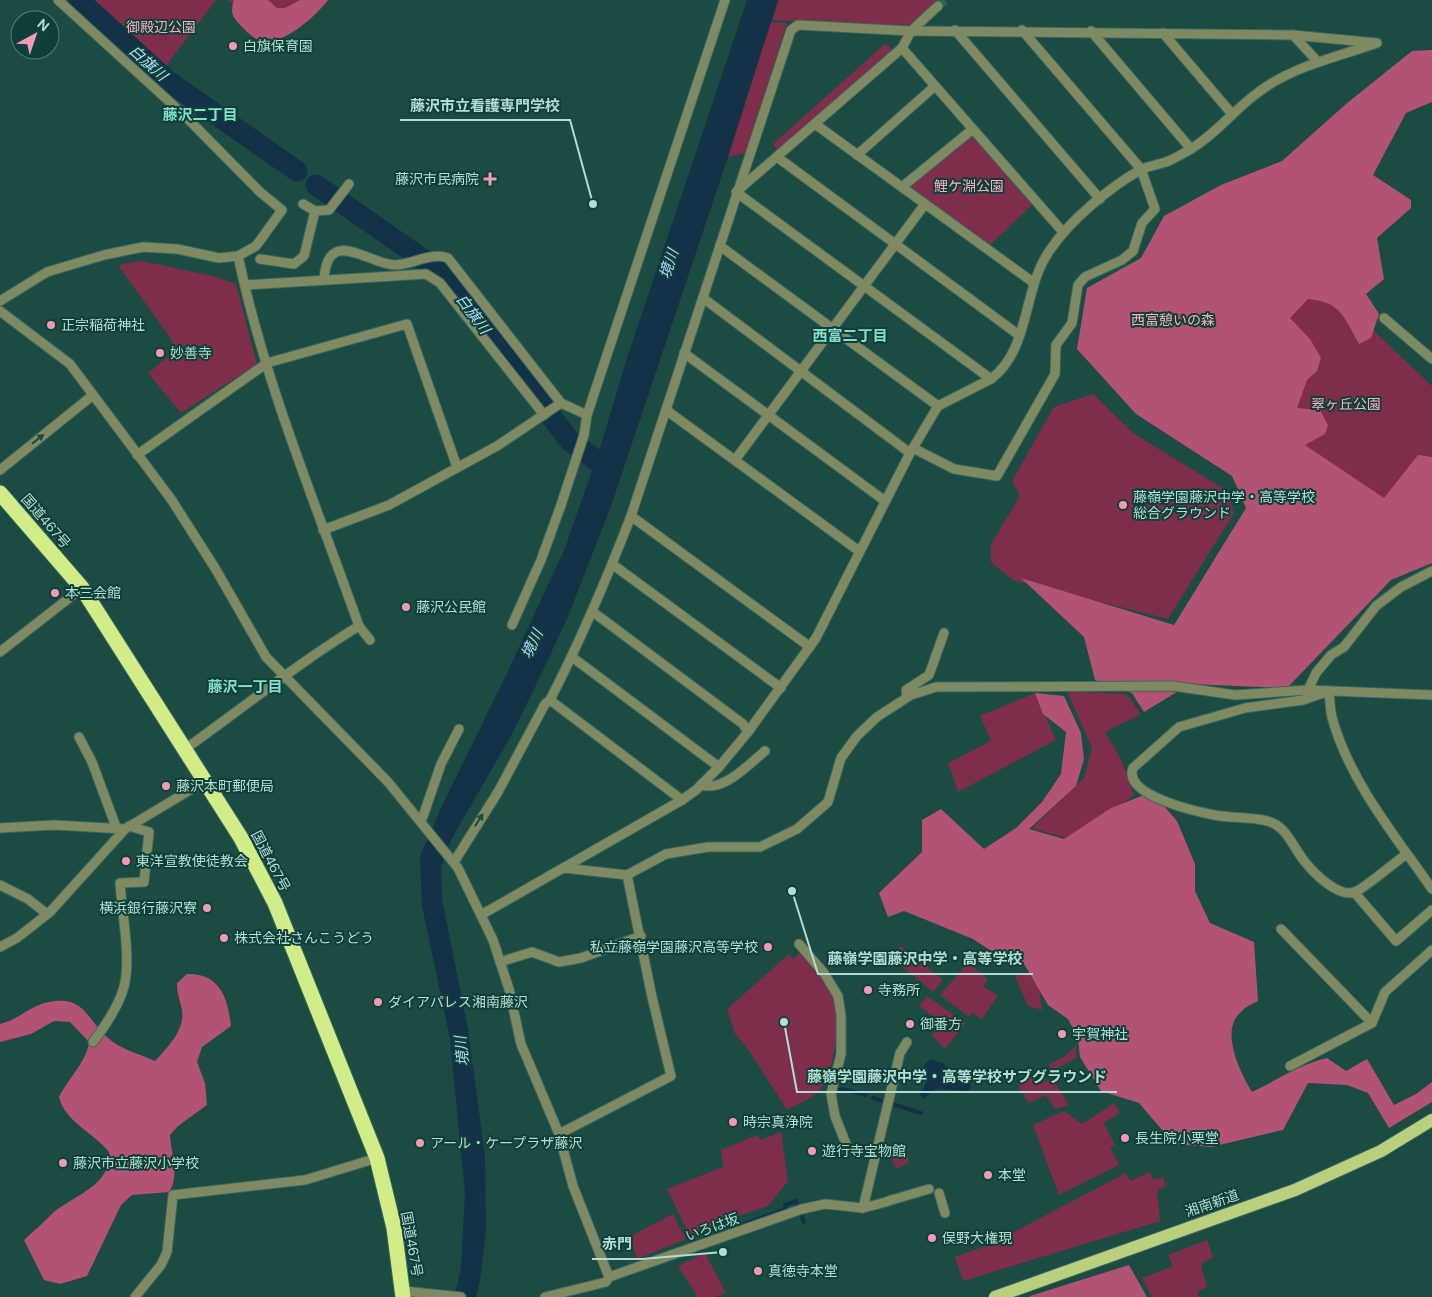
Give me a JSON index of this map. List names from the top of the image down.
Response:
{
  "streets": {
    "highway": ["国道467号"],
    "main road": ["湘南新道"],
    "street": ["いろは坂"]
  },
  "districts": ["藤沢二丁目", "西富二丁目", "藤沢一丁目"],
  "water": ["白旗川", "境川"],
  "parks": [
    "御殿辺公園",
    "鯉ケ淵公園",
    "西富憩いの森",
    "翠ヶ丘公園"
  ],
  "places": {
    "other": [
      "白旗保育園",
      "藤沢市立看護専門学校",
      "正宗稲荷神社",
      "妙善寺",
      "藤嶺学園藤沢中学・高等学校 総合グラウンド",
      "本三会館",
      "藤沢公民館",
      "藤沢本町郵便局",
      "東洋宣教使徒教会",
      "藤嶺学園藤沢中学・高等学校",
      "横浜銀行藤沢寮",
      "株式会社さんこうどう",
      "私立藤嶺学園藤沢高等学校",
      "寺務所",
      "ダイアパレス湘南藤沢",
      "藤嶺学園藤沢中学・高等学校サブグラウンド",
      "御番方",
      "宇賀神社",
      "時宗真浄院",
      "長生院小栗堂",
      "アール・ケープラザ藤沢",
      "遊行寺宝物館",
      "藤沢市立藤沢小学校",
      "本堂",
      "俣野大権現",
      "赤門",
      "真徳寺本堂"
    ],
    "health": ["藤沢市民病院"]
  },
  "north": "top right"
}
